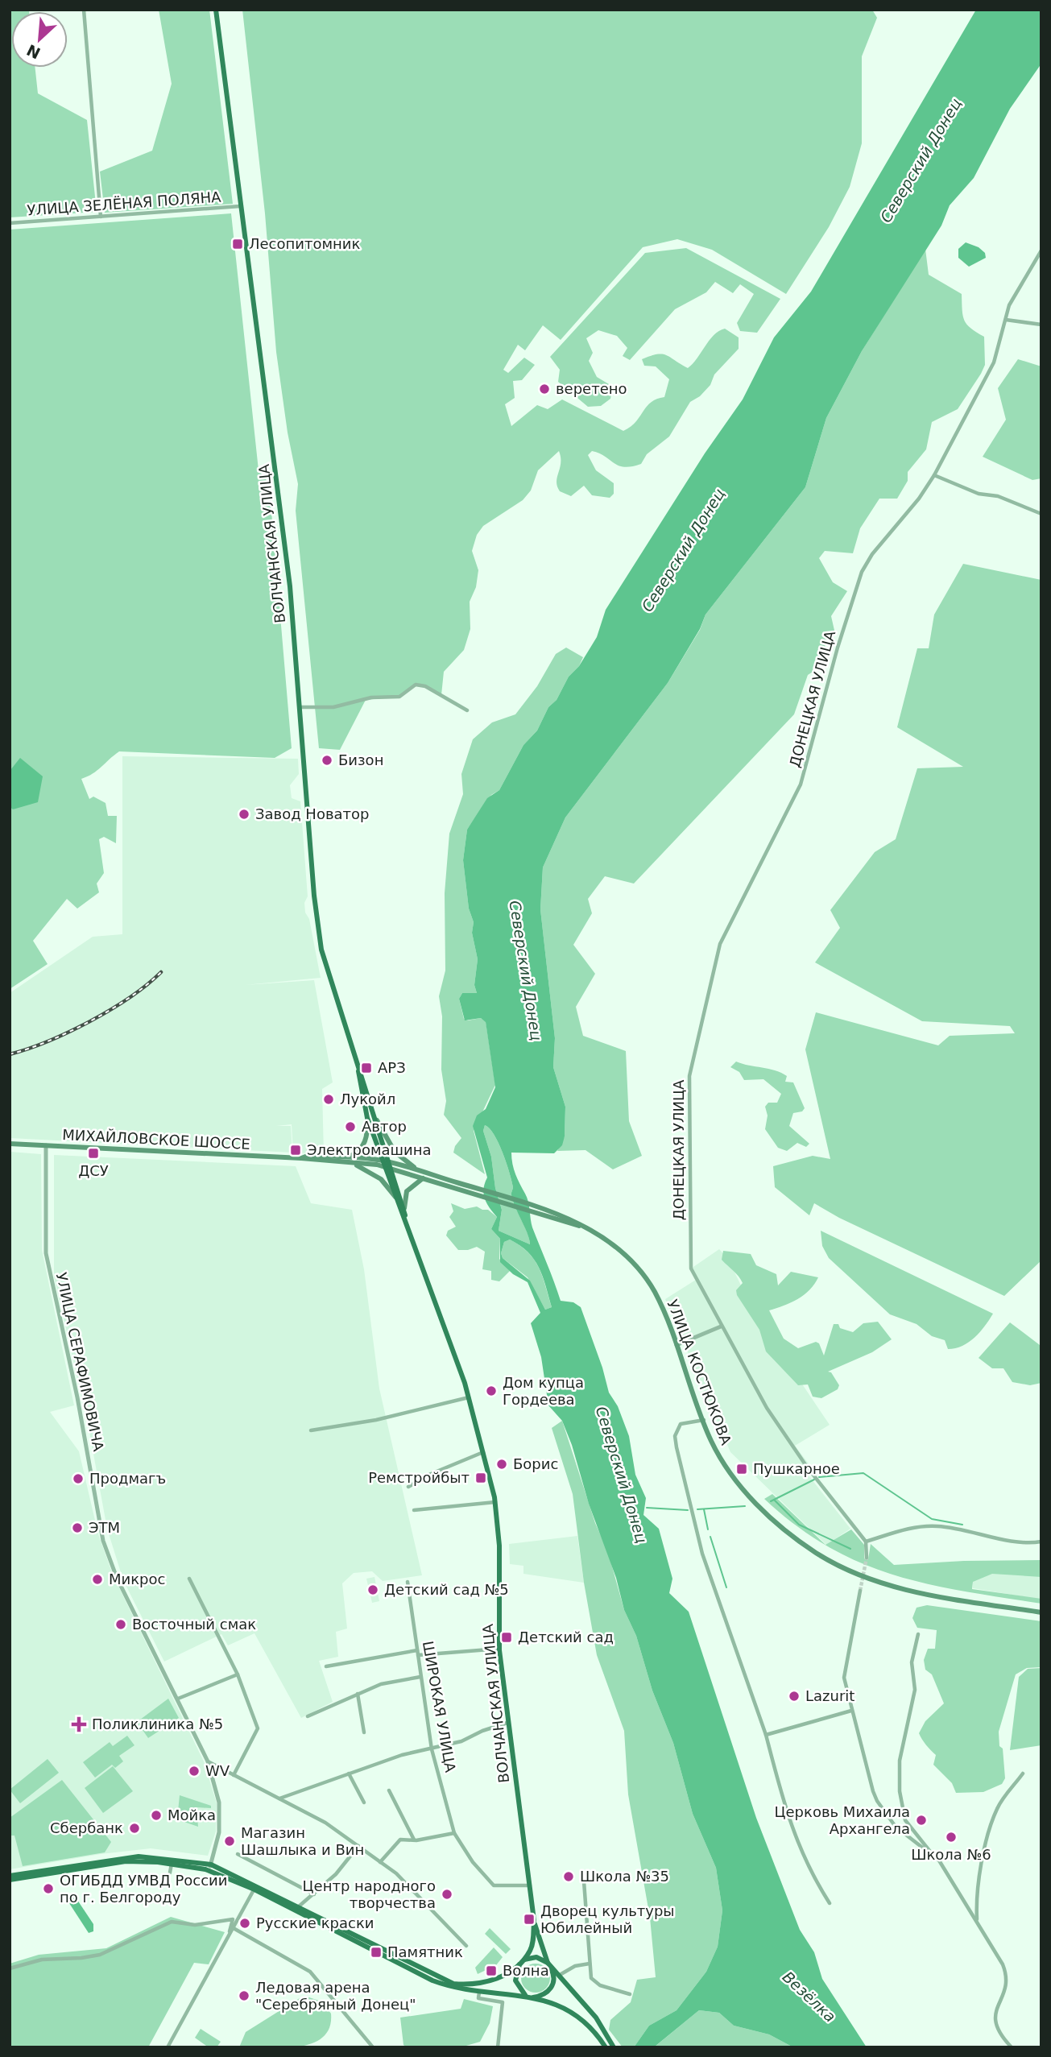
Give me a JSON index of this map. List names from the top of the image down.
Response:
{
  "streets": {
    "main road": ["ВОЛЧАНСКАЯ УЛИЦА", "МИХАЙЛОВСКОЕ ШОССЕ", "УЛИЦА КОСТЮКОВА"],
    "street": [
      "УЛИЦА ЗЕЛЁНАЯ ПОЛЯНА",
      "ДОНЕЦКАЯ УЛИЦА",
      "УЛИЦА СЕРАФИМОВИЧА",
      "ШИРОКАЯ УЛИЦА"
    ]
  },
  "crossings": [
    ["УЛИЦА ЗЕЛЁНАЯ ПОЛЯНА", "ВОЛЧАНСКАЯ УЛИЦА"],
    ["ВОЛЧАНСКАЯ УЛИЦА", "МИХАЙЛОВСКОЕ ШОССЕ"],
    ["ВОЛЧАНСКАЯ УЛИЦА", "УЛИЦА КОСТЮКОВА"],
    ["ВОЛЧАНСКАЯ УЛИЦА", "ШИРОКАЯ УЛИЦА"],
    ["МИХАЙЛОВСКОЕ ШОССЕ", "УЛИЦА СЕРАФИМОВИЧА"],
    ["МИХАЙЛОВСКОЕ ШОССЕ", "УЛИЦА КОСТЮКОВА"]
  ],
  "water": ["Северский Донец", "Везёлка"],
  "places": {
    "transit": [
      "Лесопитомник",
      "АРЗ",
      "Электромашина",
      "ДСУ",
      "Пушкарное",
      "Ремстройбыт",
      "Детский сад",
      "Дворец культуры Юбилейный",
      "Памятник",
      "Волна"
    ],
    "other": [
      "веретено",
      "Бизон",
      "Завод Новатор",
      "Лукойл",
      "Автор",
      "Дом купца Гордеева",
      "Борис",
      "Продмагъ",
      "ЭТМ",
      "Микрос",
      "Детский сад №5",
      "Восточный смак",
      "Lazurit",
      "WV",
      "Мойка",
      "Церковь Михаила Архангела",
      "Сбербанк",
      "Школа №6",
      "Магазин Шашлыка и Вин",
      "Школа №35",
      "ОГИБДД УМВД России по г. Белгороду",
      "Центр народного творчества",
      "Русские краски",
      "Ледовая арена \"Серебряный Донец\""
    ],
    "health": ["Поликлиника №5"]
  },
  "north": "bottom left"
}
